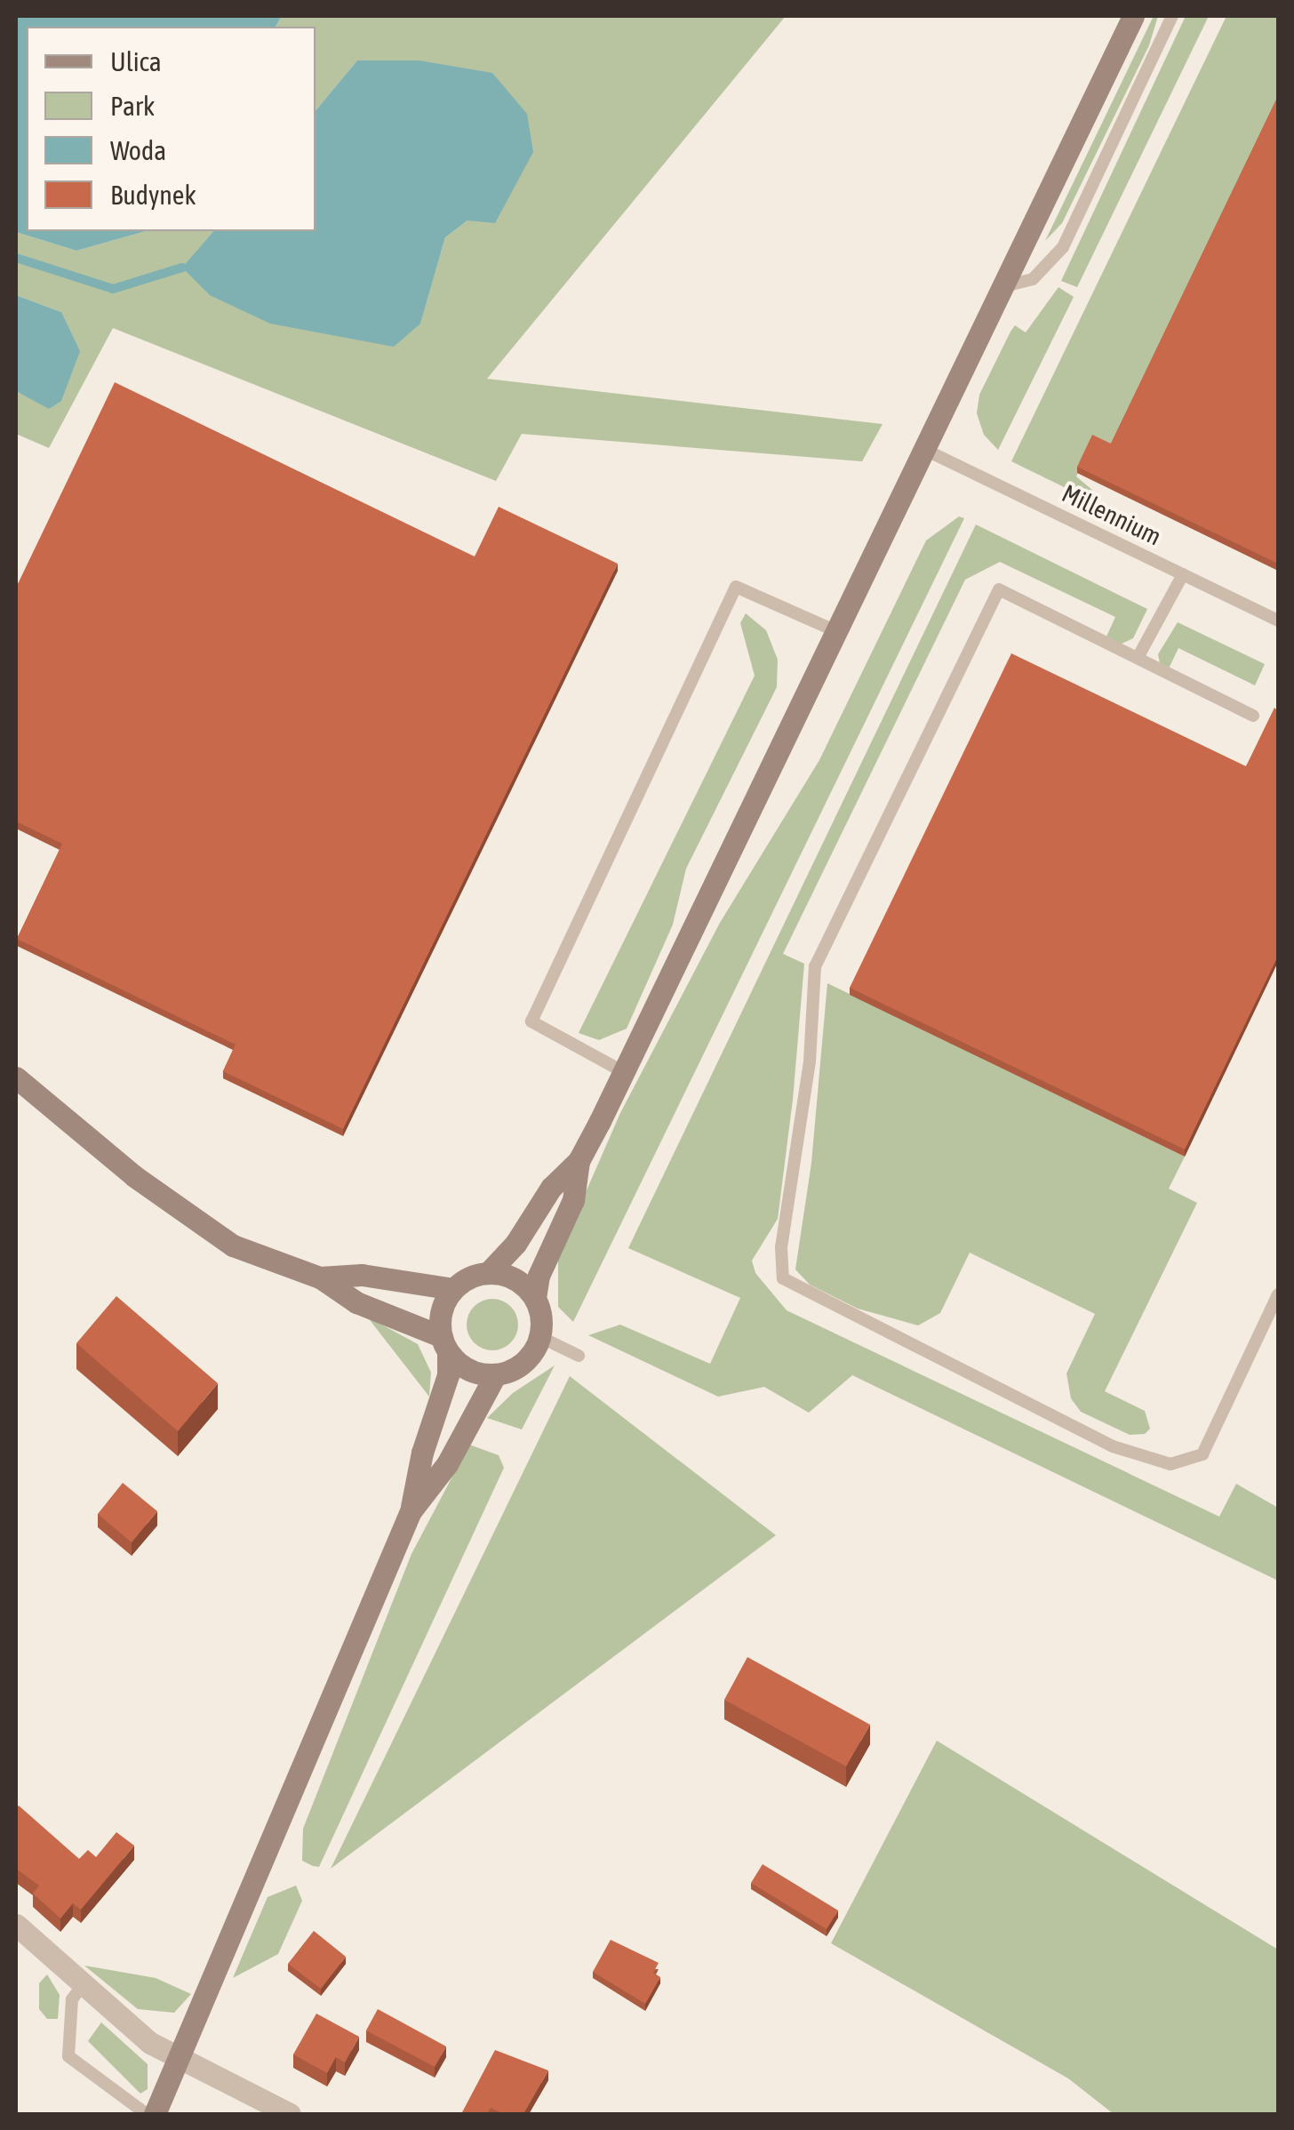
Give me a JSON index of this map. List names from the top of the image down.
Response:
{
  "streets": {
    "lane": ["Millennium"]
  },
  "legend": [
    "Ulica",
    "Park",
    "Woda",
    "Budynek"
  ]
}
